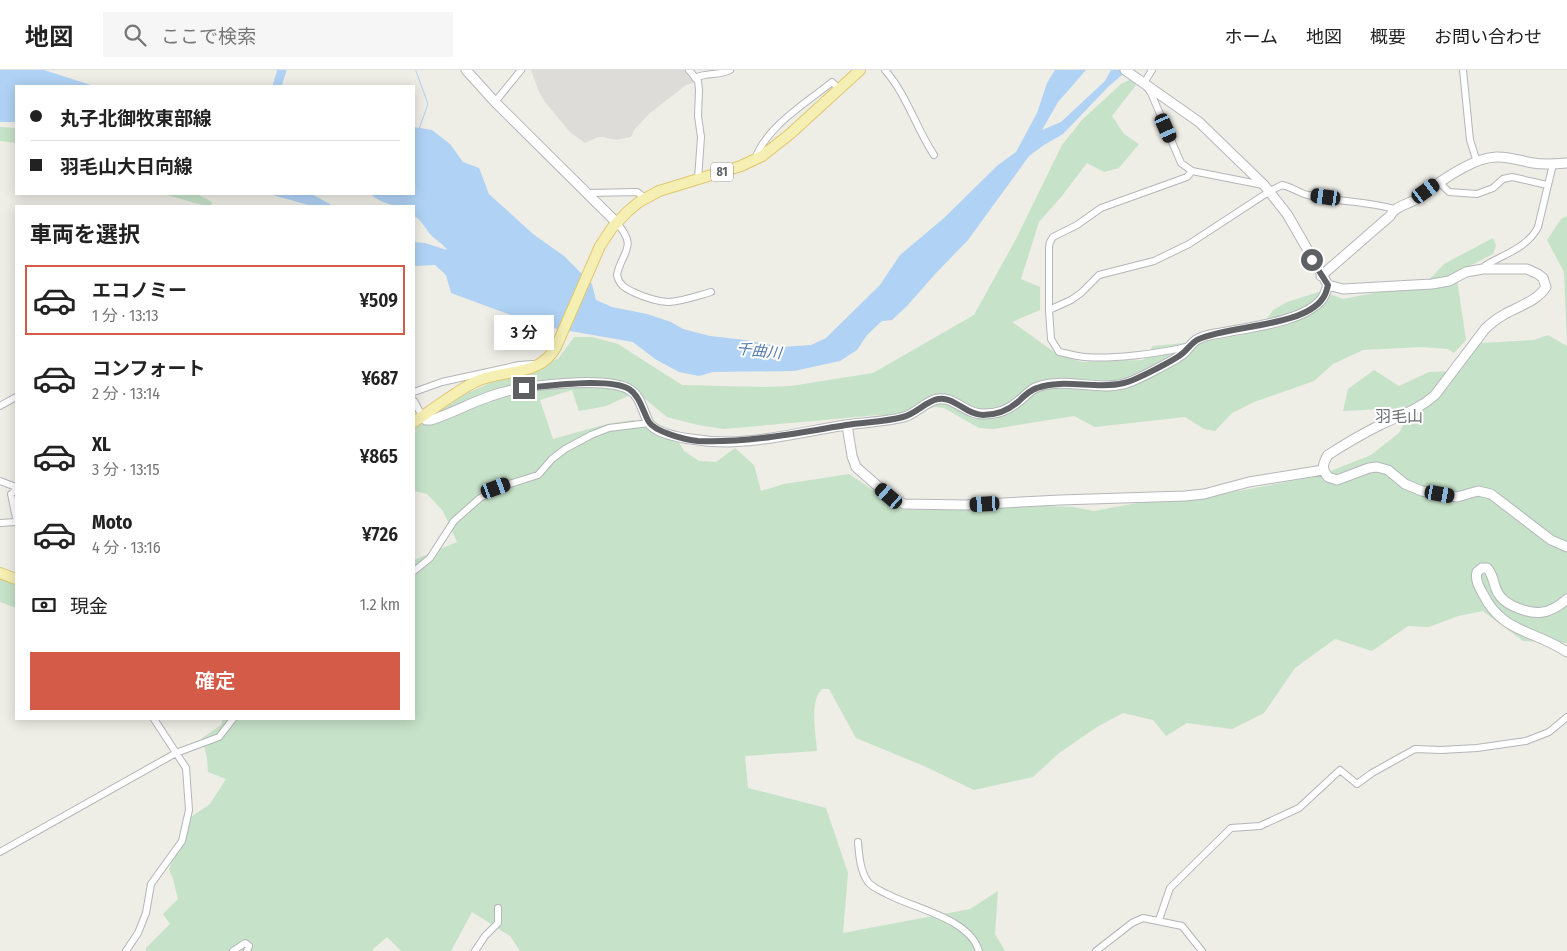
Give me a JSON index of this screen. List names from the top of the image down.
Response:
{
  "streets": {
    "main road": ["81"]
  },
  "districts": ["羽毛山"],
  "water": ["千曲川"],
  "page": {
    "header": "地図",
    "search": "ここで検索",
    "nav": [
      "ホーム",
      "地図",
      "概要",
      "お問い合わせ"
    ],
    "banner": ["丸子北御牧東部線", "羽毛山大日向線"],
    "heading": "車両を選択",
    "list": [
      {
        "name": "エコノミー",
        "note": "1 分 · 13:13",
        "value": "¥509"
      },
      {
        "name": "コンフォート",
        "note": "2 分 · 13:14",
        "value": "¥687"
      },
      {
        "name": "XL",
        "note": "3 分 · 13:15",
        "value": "¥865"
      },
      {
        "name": "Moto",
        "note": "4 分 · 13:16",
        "value": "¥726"
      }
    ],
    "bubble": "3 分",
    "pay": ["現金", "1.2 km"],
    "buttons": "確定"
  }
}
